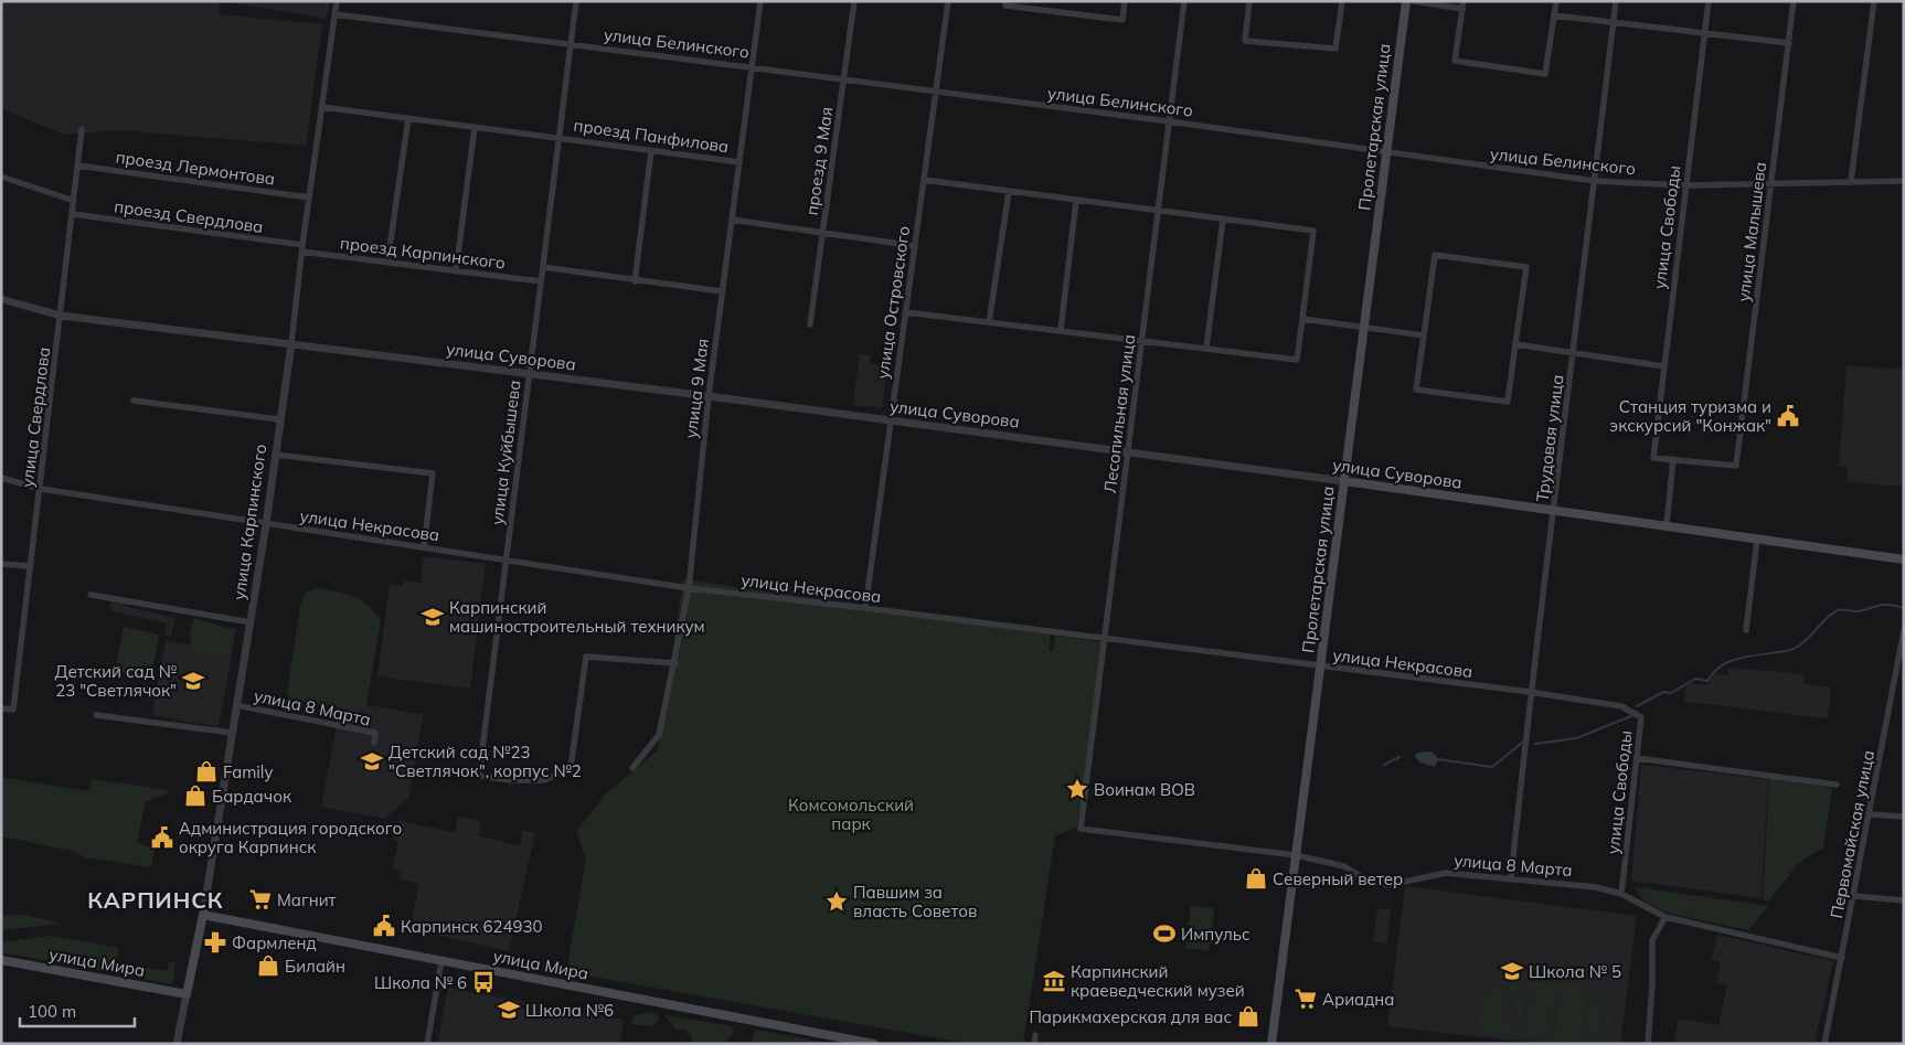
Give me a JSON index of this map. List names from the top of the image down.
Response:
{
  "streets": {
    "main road": [
      "Пролетарская улица",
      "улица Суворова",
      "улица Карпинского",
      "улица Мира"
    ],
    "street": [
      "улица Белинского",
      "проезд Панфилова",
      "проезд 9 Мая",
      "проезд Лермонтова",
      "проезд Свердлова",
      "улица Свободы",
      "улица Малышева",
      "проезд Карпинского",
      "улица Островского",
      "улица 9 Мая",
      "Лесопильная улица",
      "улица Свердлова",
      "Трудовая улица",
      "улица Куйбышева",
      "улица Некрасова",
      "улица 8 Марта",
      "Первомайская улица"
    ]
  },
  "crossings": [
    ["улица Белинского", "Пролетарская улица"],
    ["улица Белинского", "проезд 9 Мая"],
    ["улица Белинского", "улица Свободы"],
    ["улица Белинского", "улица Малышева"],
    ["улица Белинского", "улица Островского"],
    ["улица Белинского", "улица 9 Мая"],
    ["улица Белинского", "Лесопильная улица"],
    ["улица Белинского", "Трудовая улица"],
    ["улица Белинского", "улица Куйбышева"],
    ["улица Белинского", "улица Карпинского"],
    ["Пролетарская улица", "улица Суворова"],
    ["Пролетарская улица", "улица Некрасова"],
    ["Пролетарская улица", "улица 8 Марта"],
    ["проезд Панфилова", "улица 9 Мая"],
    ["проезд Панфилова", "улица Куйбышева"],
    ["проезд Лермонтова", "улица Свердлова"],
    ["проезд Лермонтова", "улица Карпинского"],
    ["проезд Свердлова", "проезд Карпинского"],
    ["проезд Свердлова", "улица Свердлова"],
    ["проезд Свердлова", "улица Карпинского"],
    ["улица Свободы", "улица Малышева"],
    ["улица Свободы", "улица Некрасова"],
    ["улица Свободы", "улица 8 Марта"],
    ["проезд Карпинского", "улица Куйбышева"],
    ["проезд Карпинского", "улица Карпинского"],
    ["улица Островского", "улица Суворова"],
    ["улица Островского", "улица Некрасова"],
    ["улица Суворова", "улица 9 Мая"],
    ["улица Суворова", "Лесопильная улица"],
    ["улица Суворова", "улица Свердлова"],
    ["улица Суворова", "Трудовая улица"],
    ["улица Суворова", "улица Куйбышева"],
    ["улица Суворова", "улица Карпинского"],
    ["улица 9 Мая", "улица Куйбышева"],
    ["улица 9 Мая", "улица Некрасова"],
    ["Лесопильная улица", "улица Некрасова"],
    ["Лесопильная улица", "улица 8 Марта"],
    ["улица Свердлова", "улица Некрасова"],
    ["Трудовая улица", "улица Некрасова"],
    ["Трудовая улица", "улица 8 Марта"],
    ["улица Куйбышева", "улица Некрасова"],
    ["улица Карпинского", "улица Некрасова"],
    ["улица Карпинского", "улица 8 Марта"],
    ["улица Карпинского", "улица Мира"],
    ["улица 8 Марта", "Первомайская улица"]
  ],
  "districts": ["КАРПИНСК"],
  "parks": ["Комсомольский парк"],
  "places": {
    "public building": ["Станция туризма и экскурсий \"Конжак\"", "Администрация городского округа Карпинск", "Карпинск 624930"],
    "school or university": [
      "Карпинский машиностроительный техникум",
      "Детский сад № 23 \"Светлячок\"",
      "Детский сад №23 \"Светлячок\", корпус №2",
      "Школа № 5",
      "Школа №6"
    ],
    "shop": [
      "Family",
      "Бардачок",
      "Северный ветер",
      "Билайн",
      "Парикмахерская для вас"
    ],
    "place": ["Воинам ВОВ", "Павшим за власть Советов"],
    "supermarket": ["Магнит", "Ариадна"],
    "sports": ["Импульс"],
    "pharmacy": ["Фармленд"],
    "museum": ["Карпинский краеведческий музей"],
    "bus stop": ["Школа № 6"]
  },
  "scale_bar": "100 m"
}
